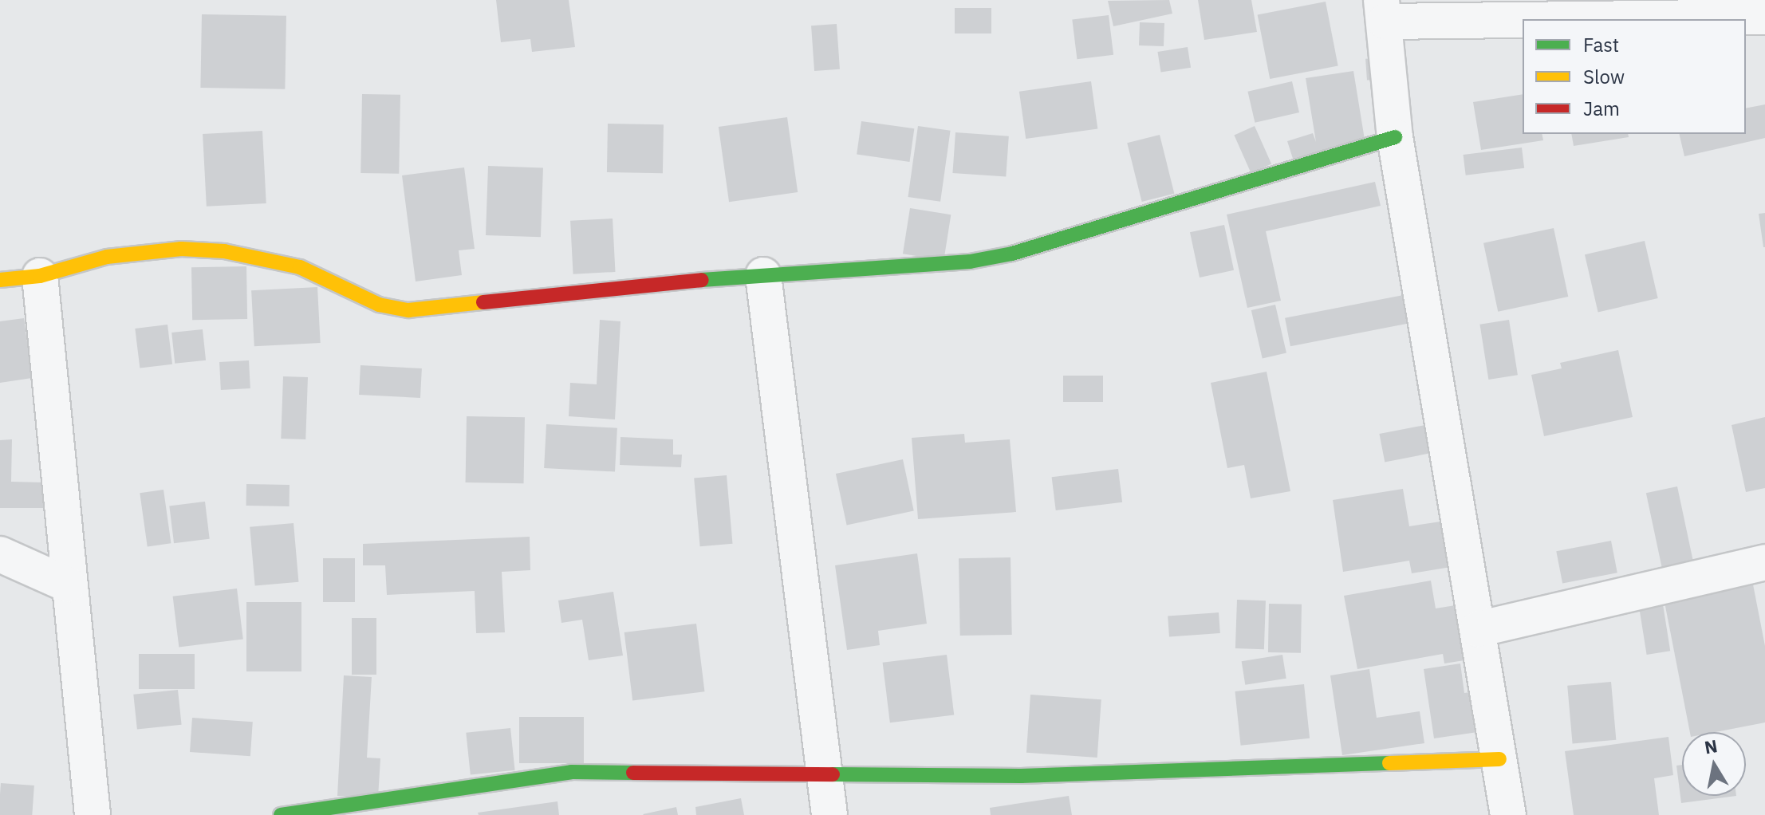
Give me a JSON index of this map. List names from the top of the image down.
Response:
{
  "legend": ["Fast", "Slow", "Jam"],
  "north": "top"
}
